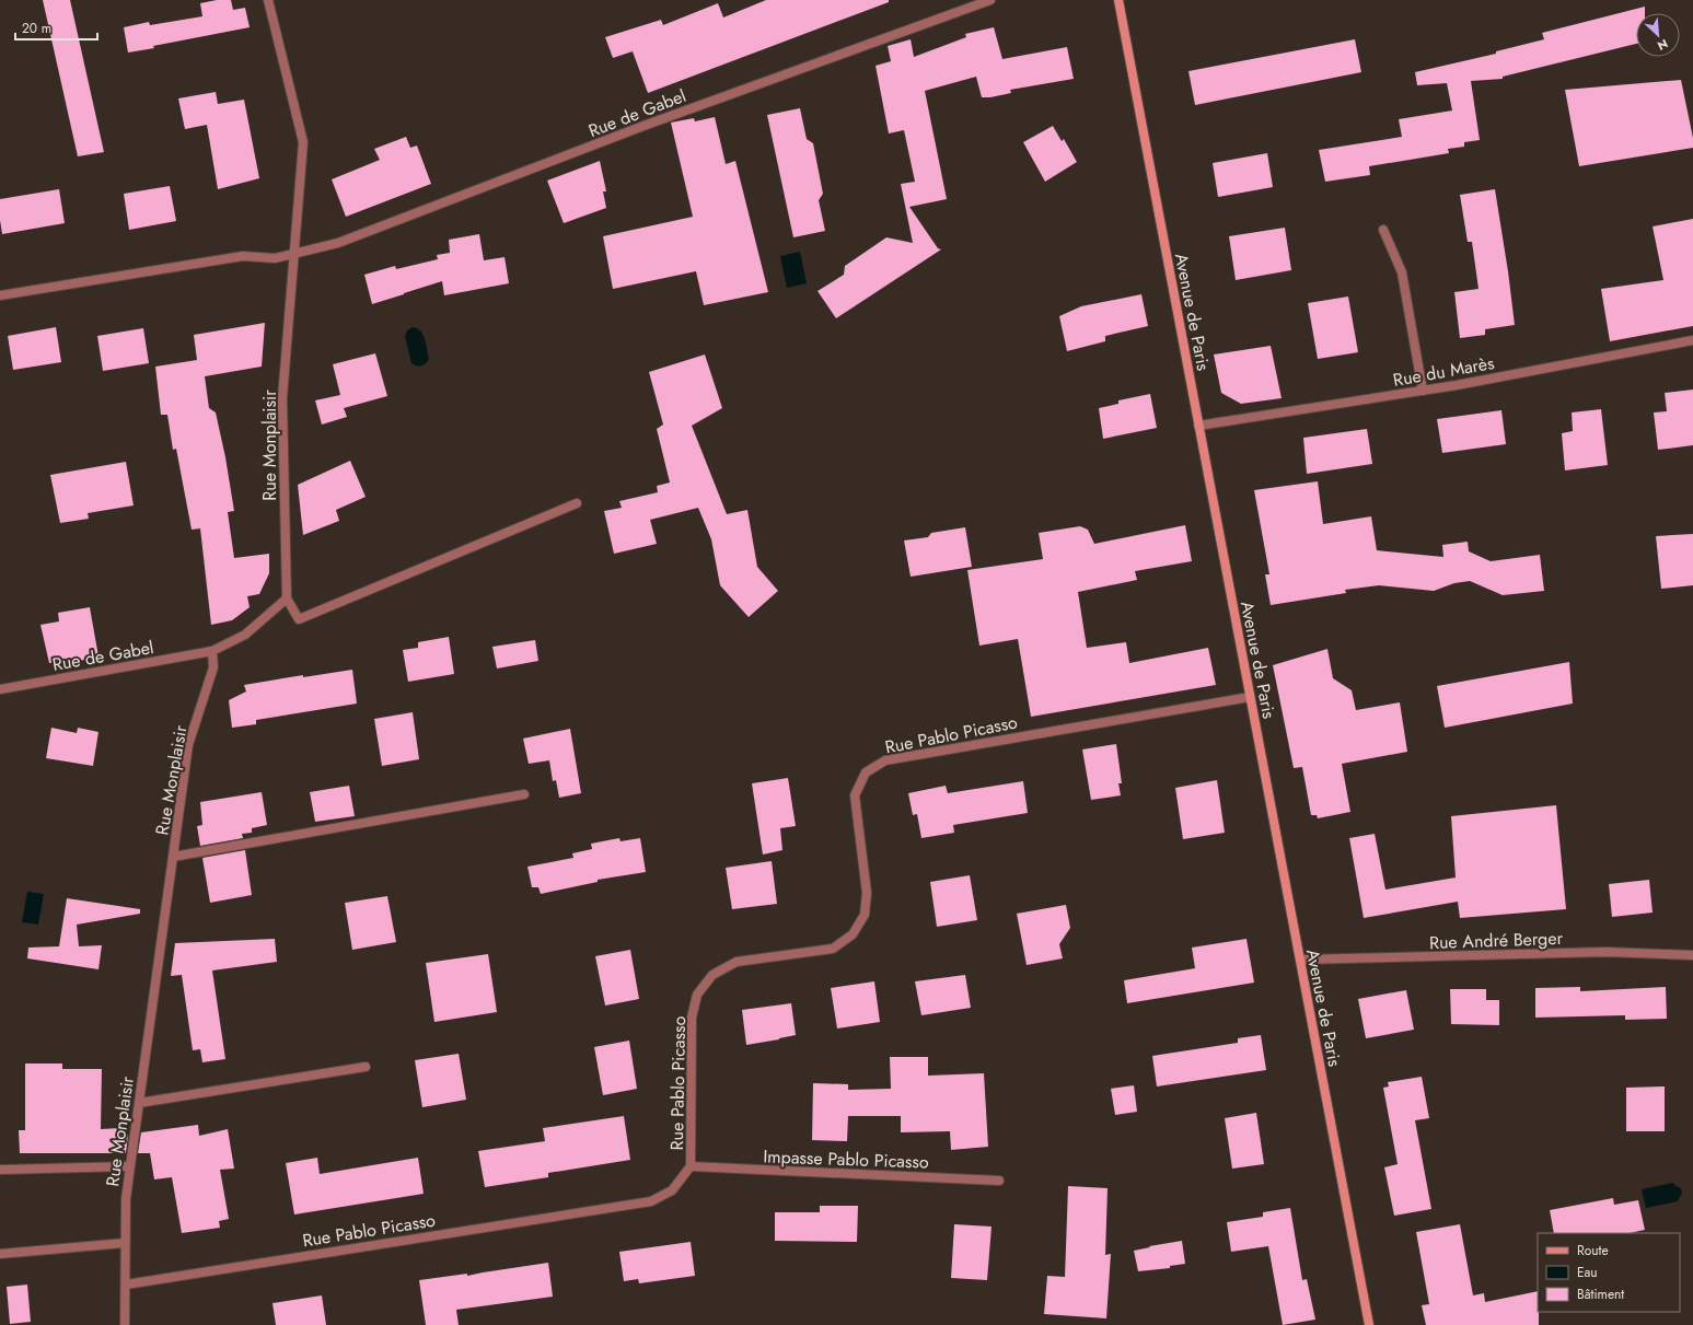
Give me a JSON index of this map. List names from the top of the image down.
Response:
{
  "streets": {
    "main road": ["Avenue de Paris"],
    "street": [
      "Rue de Gabel",
      "Rue du Marès",
      "Rue Monplaisir",
      "Rue Pablo Picasso",
      "Rue André Berger",
      "Impasse Pablo Picasso"
    ]
  },
  "crossings": [
    ["Rue de Gabel", "Rue Monplaisir"],
    ["Avenue de Paris", "Rue du Marès"],
    ["Avenue de Paris", "Rue Pablo Picasso"],
    ["Avenue de Paris", "Rue André Berger"],
    ["Rue Monplaisir", "Rue Pablo Picasso"],
    ["Rue Pablo Picasso", "Impasse Pablo Picasso"]
  ],
  "legend": ["Route", "Eau", "Bâtiment"],
  "scale_bar": "20 m",
  "north": "bottom right"
}
